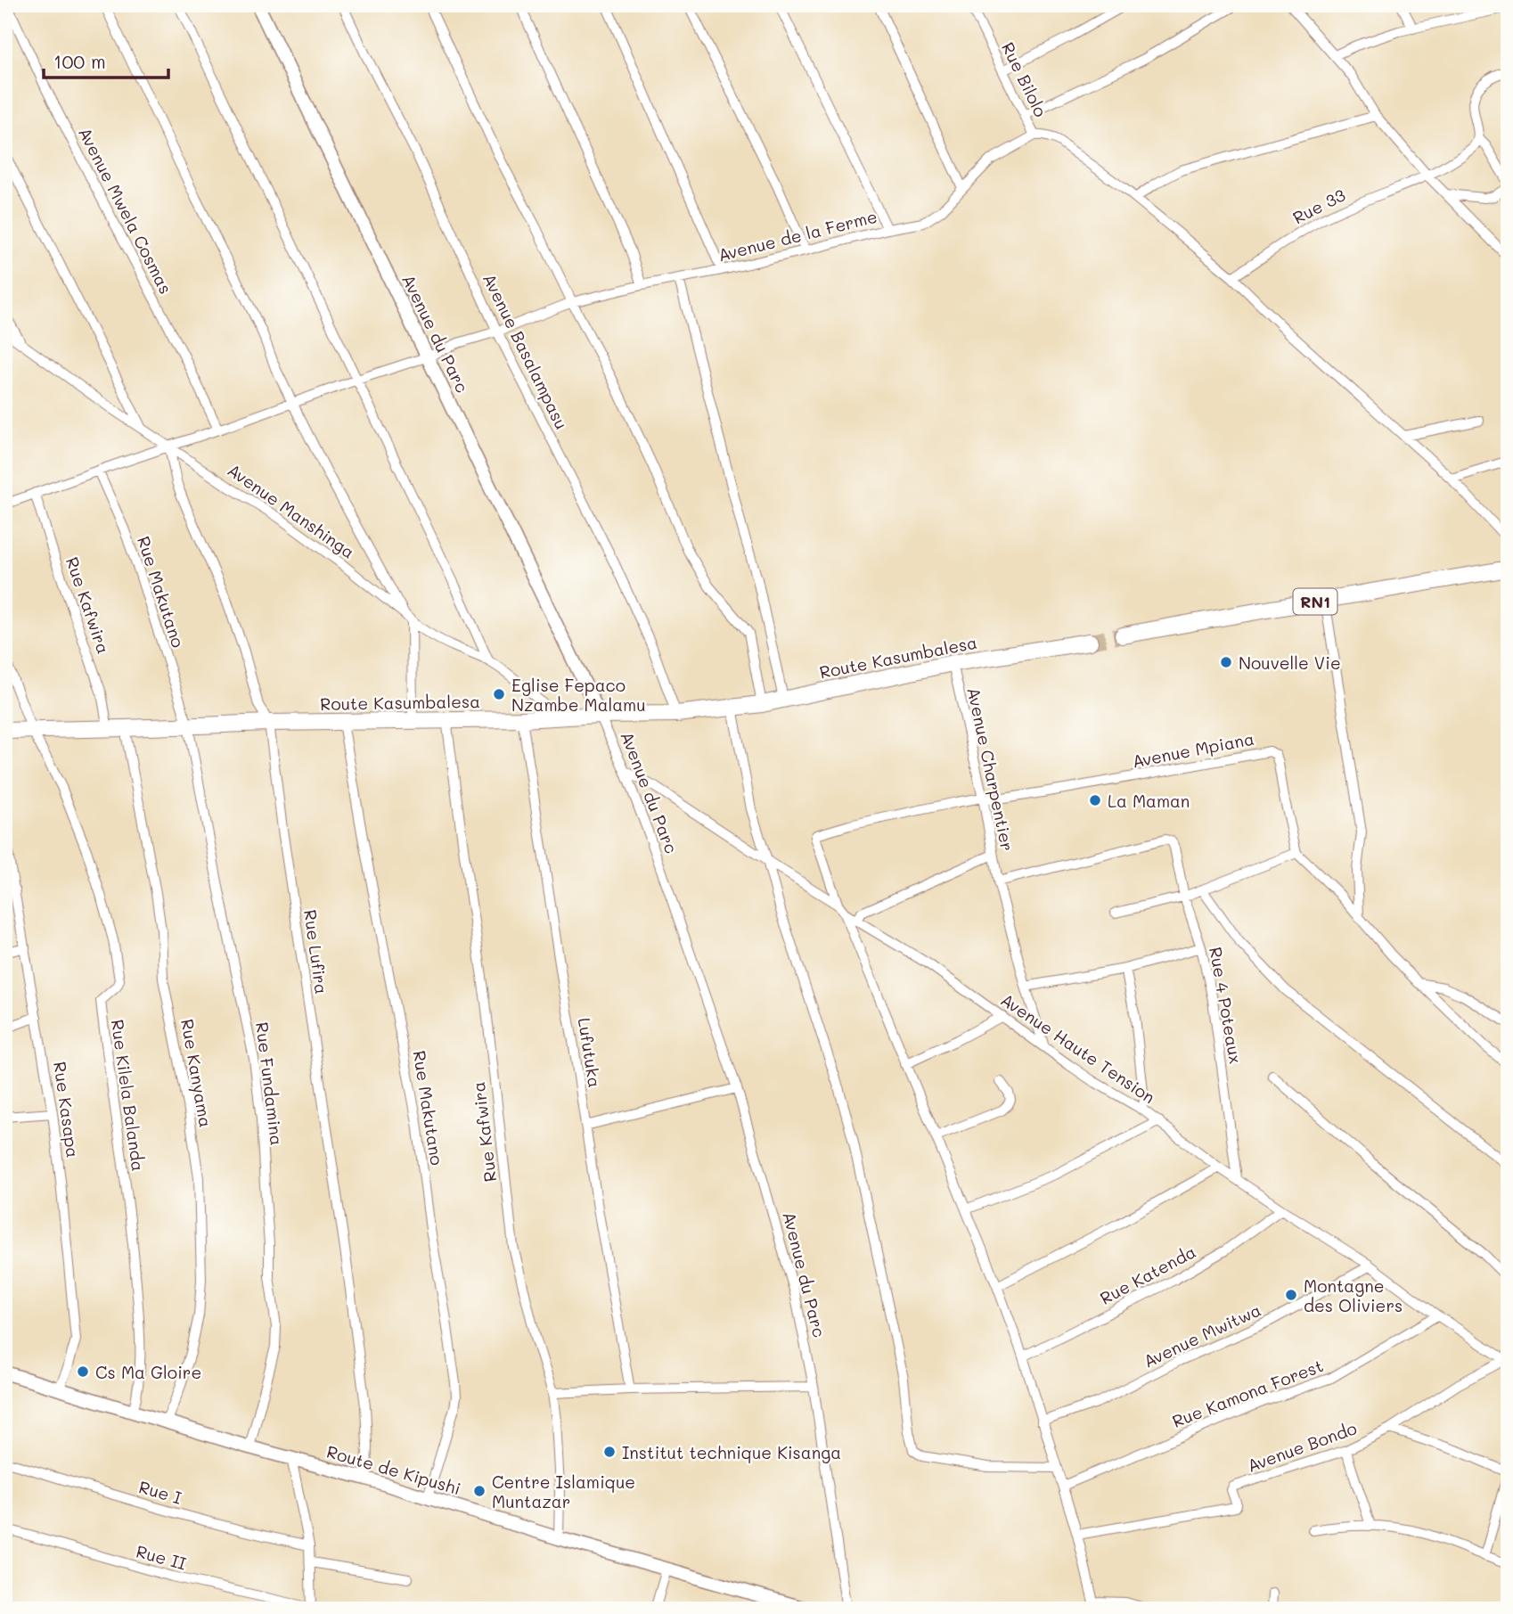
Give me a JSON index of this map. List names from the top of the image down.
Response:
{
  "streets": {
    "highway": ["RN1", "Route Kasumbalesa"],
    "main road": ["Avenue du Parc", "Route de Kipushi"],
    "street": [
      "Rue Bilolo",
      "Rue 33",
      "Avenue Mwela Cosmas",
      "Avenue de la Ferme",
      "Avenue Basalampasu",
      "Avenue Manshinga",
      "Rue Makutano",
      "Rue Kafwira",
      "Avenue Mpiana",
      "Avenue Charpentier",
      "Rue Lufira",
      "Rue 4 Poteaux",
      "Avenue Haute Tension",
      "Lufutuka",
      "Rue Kanyama",
      "Rue Fundamina",
      "Rue Kilela Balanda",
      "Rue Kasapa",
      "Rue Katenda",
      "Avenue Mwitwa",
      "Rue Kamona Forest",
      "Avenue Bondo",
      "Rue I",
      "Rue II"
    ]
  },
  "crossings": [
    ["Rue Bilolo", "Avenue de la Ferme"],
    ["Avenue Mwela Cosmas", "Avenue de la Ferme"],
    ["Avenue de la Ferme", "Avenue du Parc"],
    ["Avenue de la Ferme", "Avenue Basalampasu"],
    ["Avenue de la Ferme", "Avenue Manshinga"],
    ["Avenue de la Ferme", "Rue Makutano"],
    ["Avenue de la Ferme", "Rue Kafwira"],
    ["Avenue de la Ferme", "Rue Lufira"],
    ["Avenue du Parc", "Route Kasumbalesa"],
    ["Avenue du Parc", "Avenue Haute Tension"],
    ["Avenue Basalampasu", "Route Kasumbalesa"],
    ["Avenue Manshinga", "Route Kasumbalesa"],
    ["Avenue Manshinga", "Rue Lufira"],
    ["Rue Makutano", "Route Kasumbalesa"],
    ["Rue Makutano", "Rue Fundamina"],
    ["Rue Makutano", "Route de Kipushi"],
    ["Rue Kafwira", "Route Kasumbalesa"],
    ["Rue Kafwira", "Route de Kipushi"],
    ["Route Kasumbalesa", "Avenue Charpentier"],
    ["Route Kasumbalesa", "Rue Lufira"],
    ["Route Kasumbalesa", "Lufutuka"],
    ["Route Kasumbalesa", "Rue Kanyama"],
    ["Route Kasumbalesa", "Rue Fundamina"],
    ["Route Kasumbalesa", "Rue Kilela Balanda"],
    ["Avenue Mpiana", "Avenue Charpentier"],
    ["Avenue Mpiana", "Avenue Haute Tension"],
    ["Avenue Charpentier", "Rue 4 Poteaux"],
    ["Avenue Charpentier", "Avenue Haute Tension"],
    ["Rue Lufira", "Route de Kipushi"],
    ["Rue 4 Poteaux", "Avenue Haute Tension"],
    ["Avenue Haute Tension", "Rue Katenda"],
    ["Avenue Haute Tension", "Avenue Mwitwa"],
    ["Avenue Haute Tension", "Rue Kamona Forest"],
    ["Avenue Haute Tension", "Avenue Bondo"],
    ["Rue Kanyama", "Route de Kipushi"],
    ["Rue Fundamina", "Route de Kipushi"],
    ["Rue Kilela Balanda", "Route de Kipushi"],
    ["Rue Kasapa", "Route de Kipushi"]
  ],
  "places": [
    "Nouvelle Vie",
    "Eglise Fepaco Nzambe Malamu",
    "La Maman",
    "Montagne des Oliviers",
    "Cs Ma Gloire",
    "Institut technique Kisanga",
    "Centre Islamique Muntazar"
  ],
  "scale_bar": "100 m"
}
